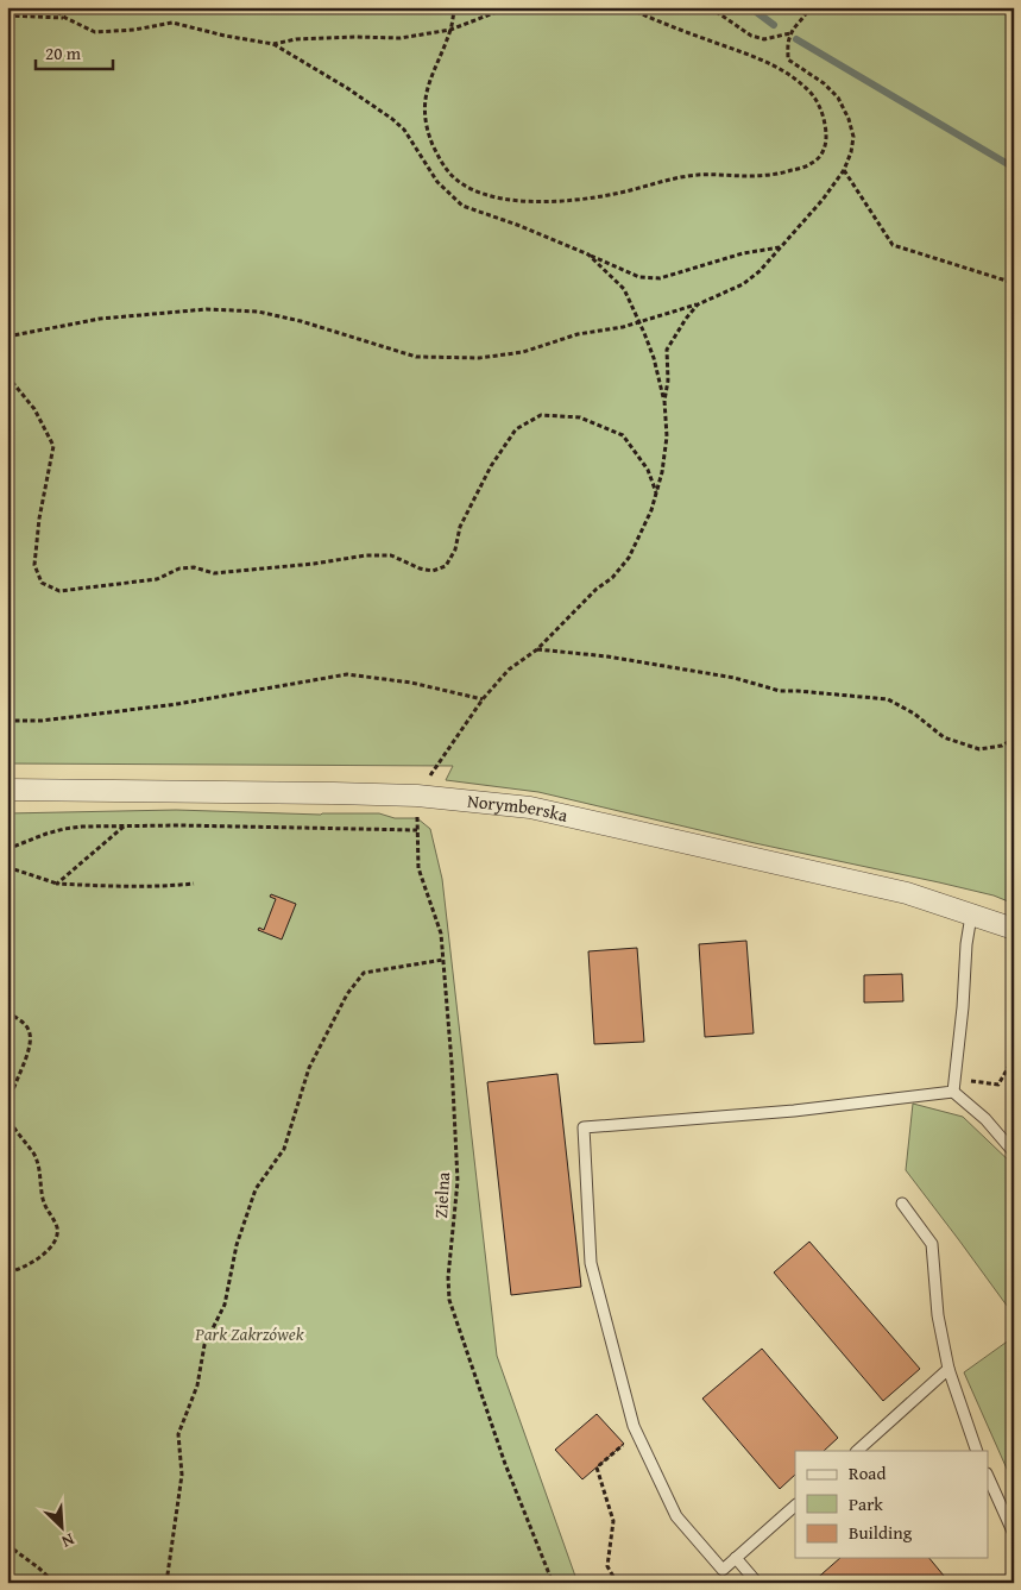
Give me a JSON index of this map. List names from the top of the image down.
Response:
{
  "streets": {
    "street": ["Norymberska"],
    "path": ["Zielna"]
  },
  "crossings": [
    ["Norymberska", "Zielna"]
  ],
  "parks": ["Park Zakrzówek"],
  "legend": ["Road", "Park", "Building"],
  "scale_bar": "20 m",
  "north": "bottom right"
}
